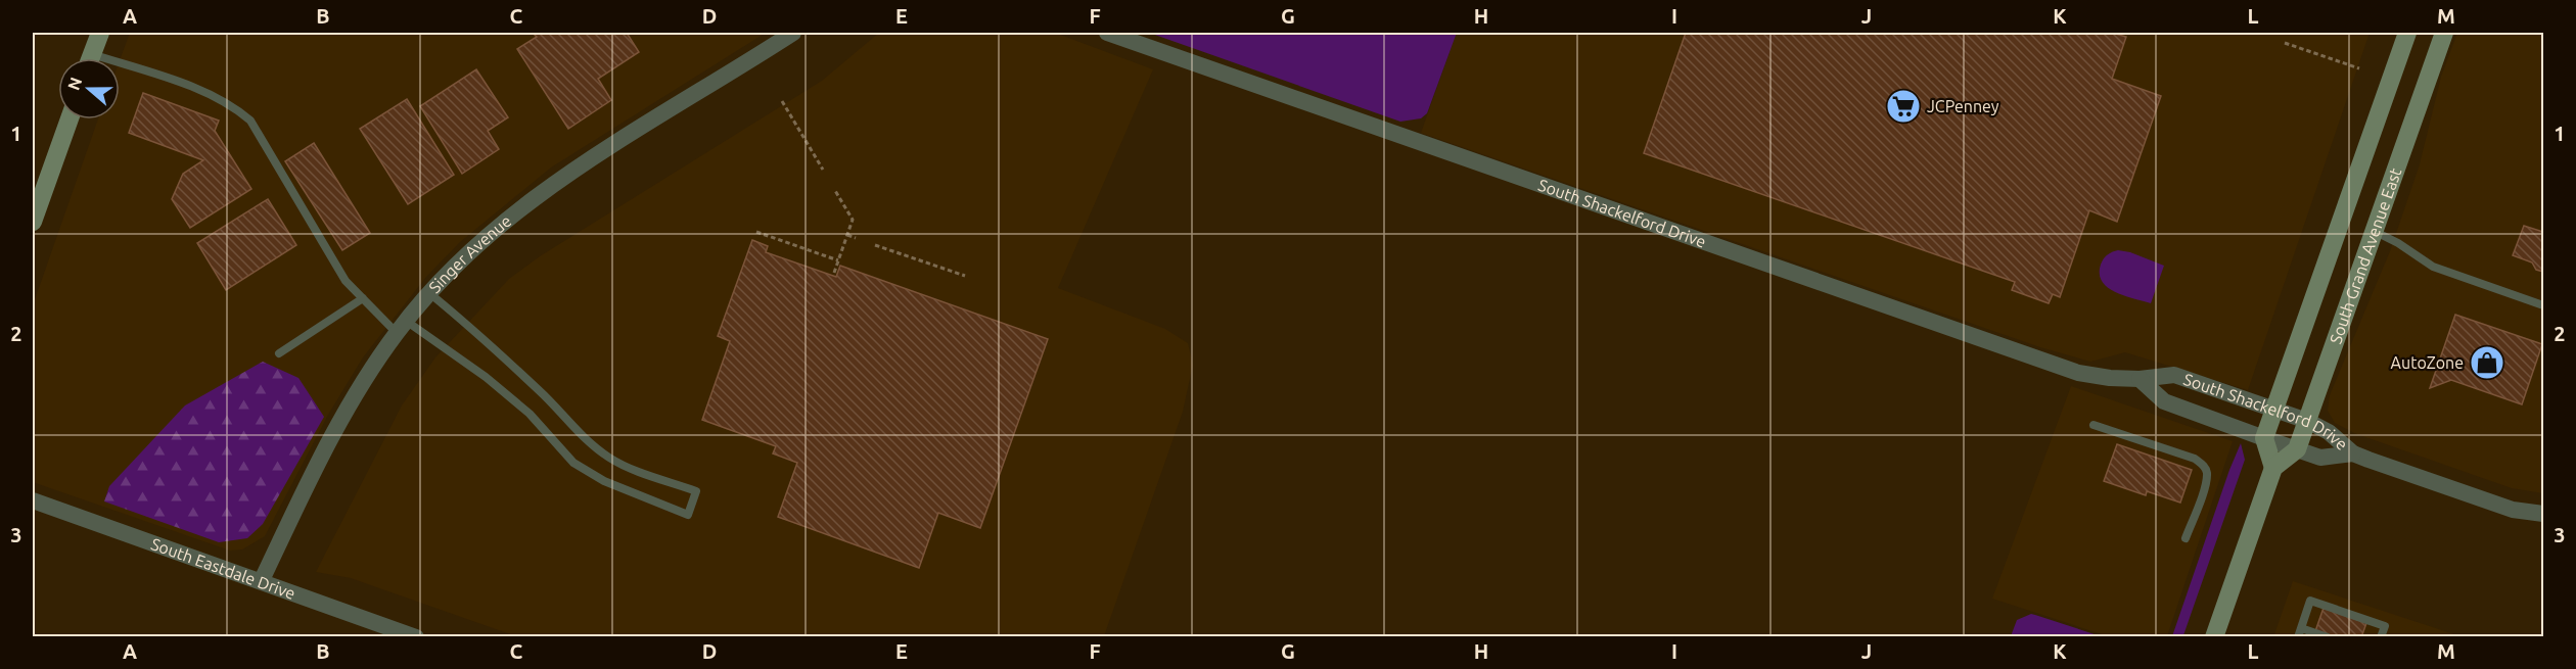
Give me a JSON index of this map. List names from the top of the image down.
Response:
{
  "streets": {
    "main road": ["South Grand Avenue East"],
    "street": ["South Shackelford Drive", "Singer Avenue", "South Eastdale Drive"]
  },
  "crossings": [
    ["South Shackelford Drive", "South Grand Avenue East"],
    ["Singer Avenue", "South Eastdale Drive"]
  ],
  "places": {
    "supermarket": ["JCPenney"],
    "shop": ["AutoZone"]
  },
  "north": "left",
  "grid": {
    "columns": [
      "A",
      "B",
      "C",
      "D",
      "E",
      "F",
      "G",
      "H",
      "I",
      "J",
      "K",
      "L",
      "M"
    ],
    "rows": ["1", "2", "3"]
  }
}
